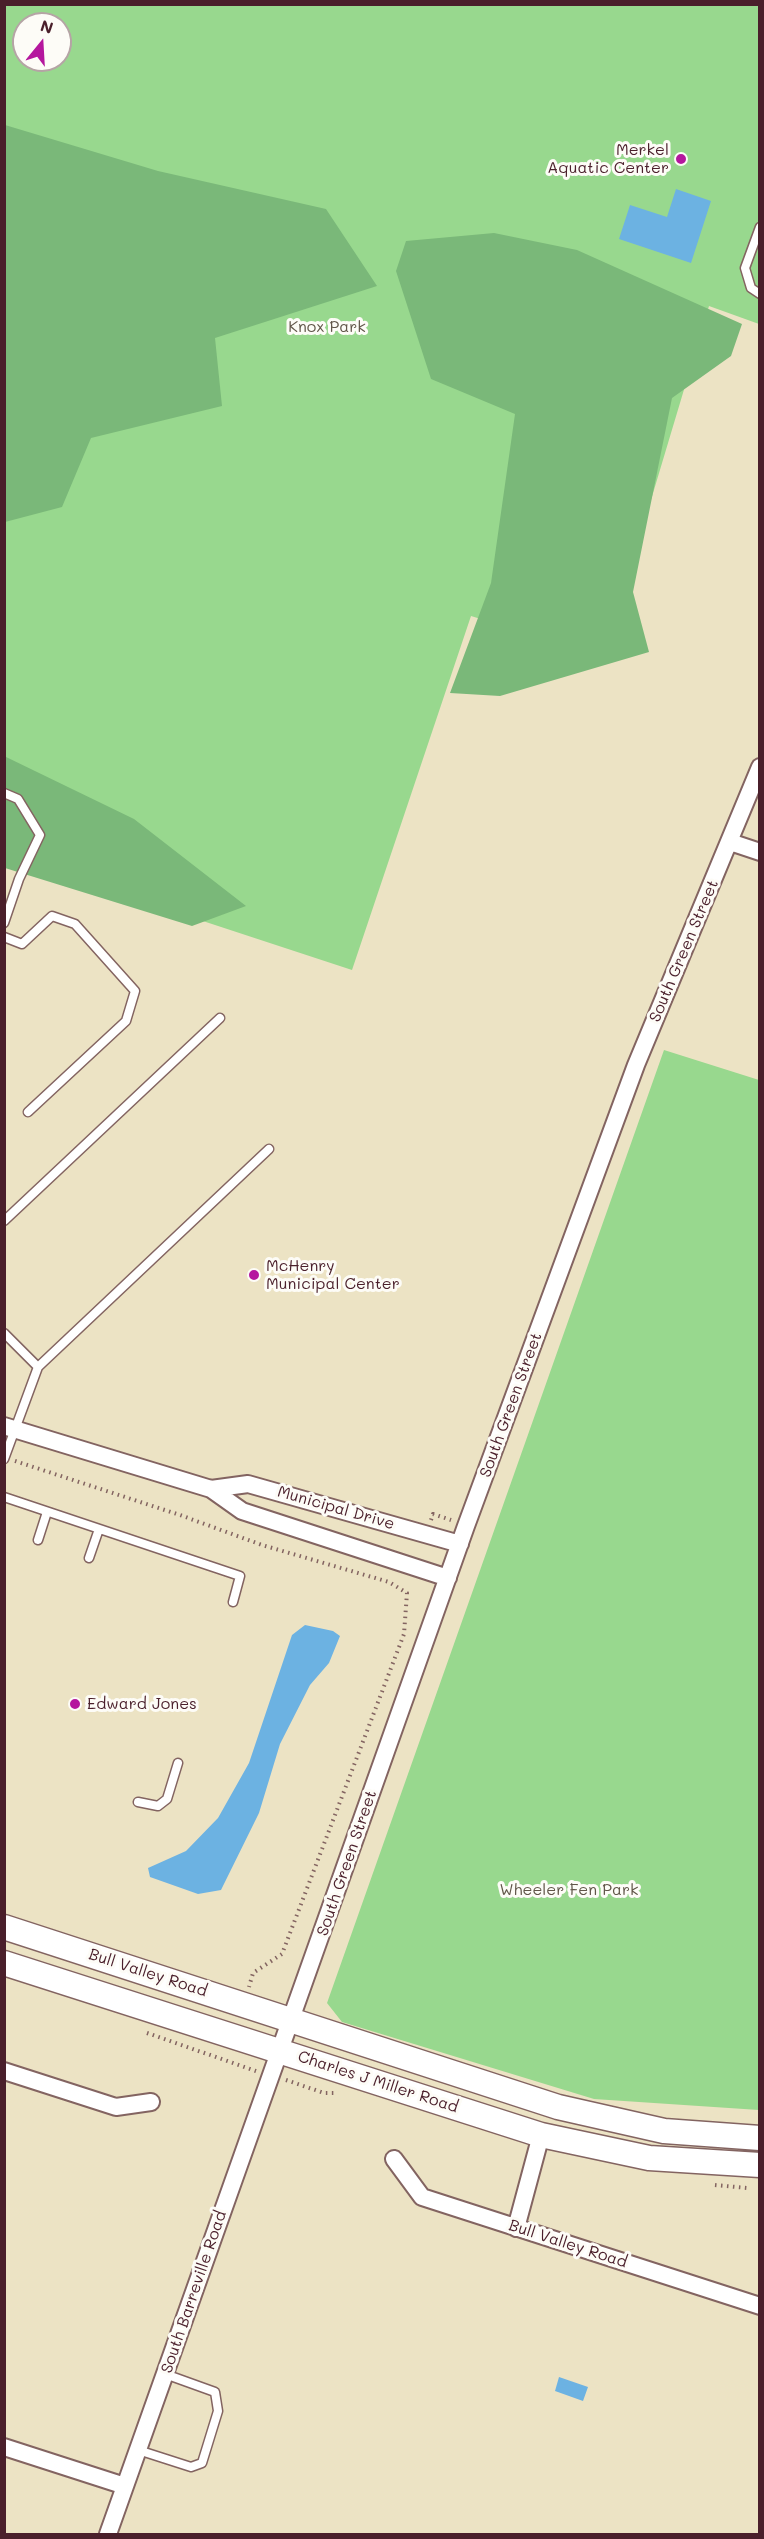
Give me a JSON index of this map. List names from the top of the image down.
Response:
{
  "streets": {
    "street": [
      "South Green Street",
      "Municipal Drive",
      "Bull Valley Road",
      "Charles J Miller Road",
      "South Barreville Road"
    ]
  },
  "crossings": [
    ["South Green Street", "Municipal Drive"],
    ["South Green Street", "Bull Valley Road"],
    ["South Green Street", "Charles J Miller Road"],
    ["South Green Street", "South Barreville Road"],
    ["Bull Valley Road", "Charles J Miller Road"],
    ["Charles J Miller Road", "South Barreville Road"]
  ],
  "parks": ["Knox Park", "Wheeler Fen Park"],
  "places": ["Merkel Aquatic Center", "McHenry Municipal Center", "Edward Jones"],
  "north": "top"
}
